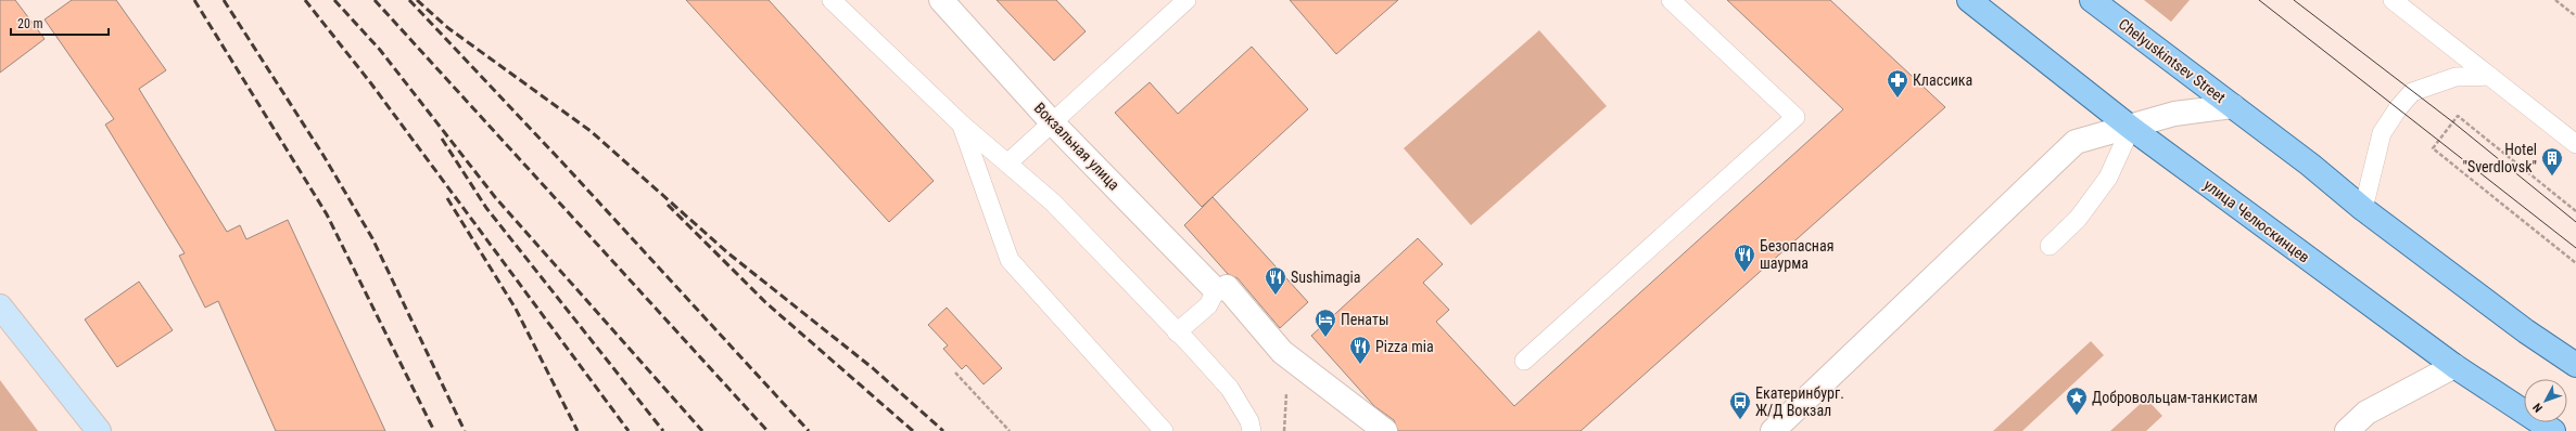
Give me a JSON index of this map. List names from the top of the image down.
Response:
{
  "streets": {
    "main road": ["Chelyuskintsev Street", "улица Челюскинцев"],
    "street": ["Вокзальная улица"]
  },
  "places": {
    "pharmacy": ["Классика"],
    "building": ["Hotel \"Sverdlovsk\""],
    "restaurant": ["Безопасная шаурма", "Sushimagia", "Pizza mia"],
    "hotel": ["Пенаты"],
    "place": ["Добровольцам-танкистам"],
    "bus stop": ["Екатеринбург. Ж/Д Вокзал"]
  },
  "scale_bar": "20 m",
  "north": "bottom left"
}
